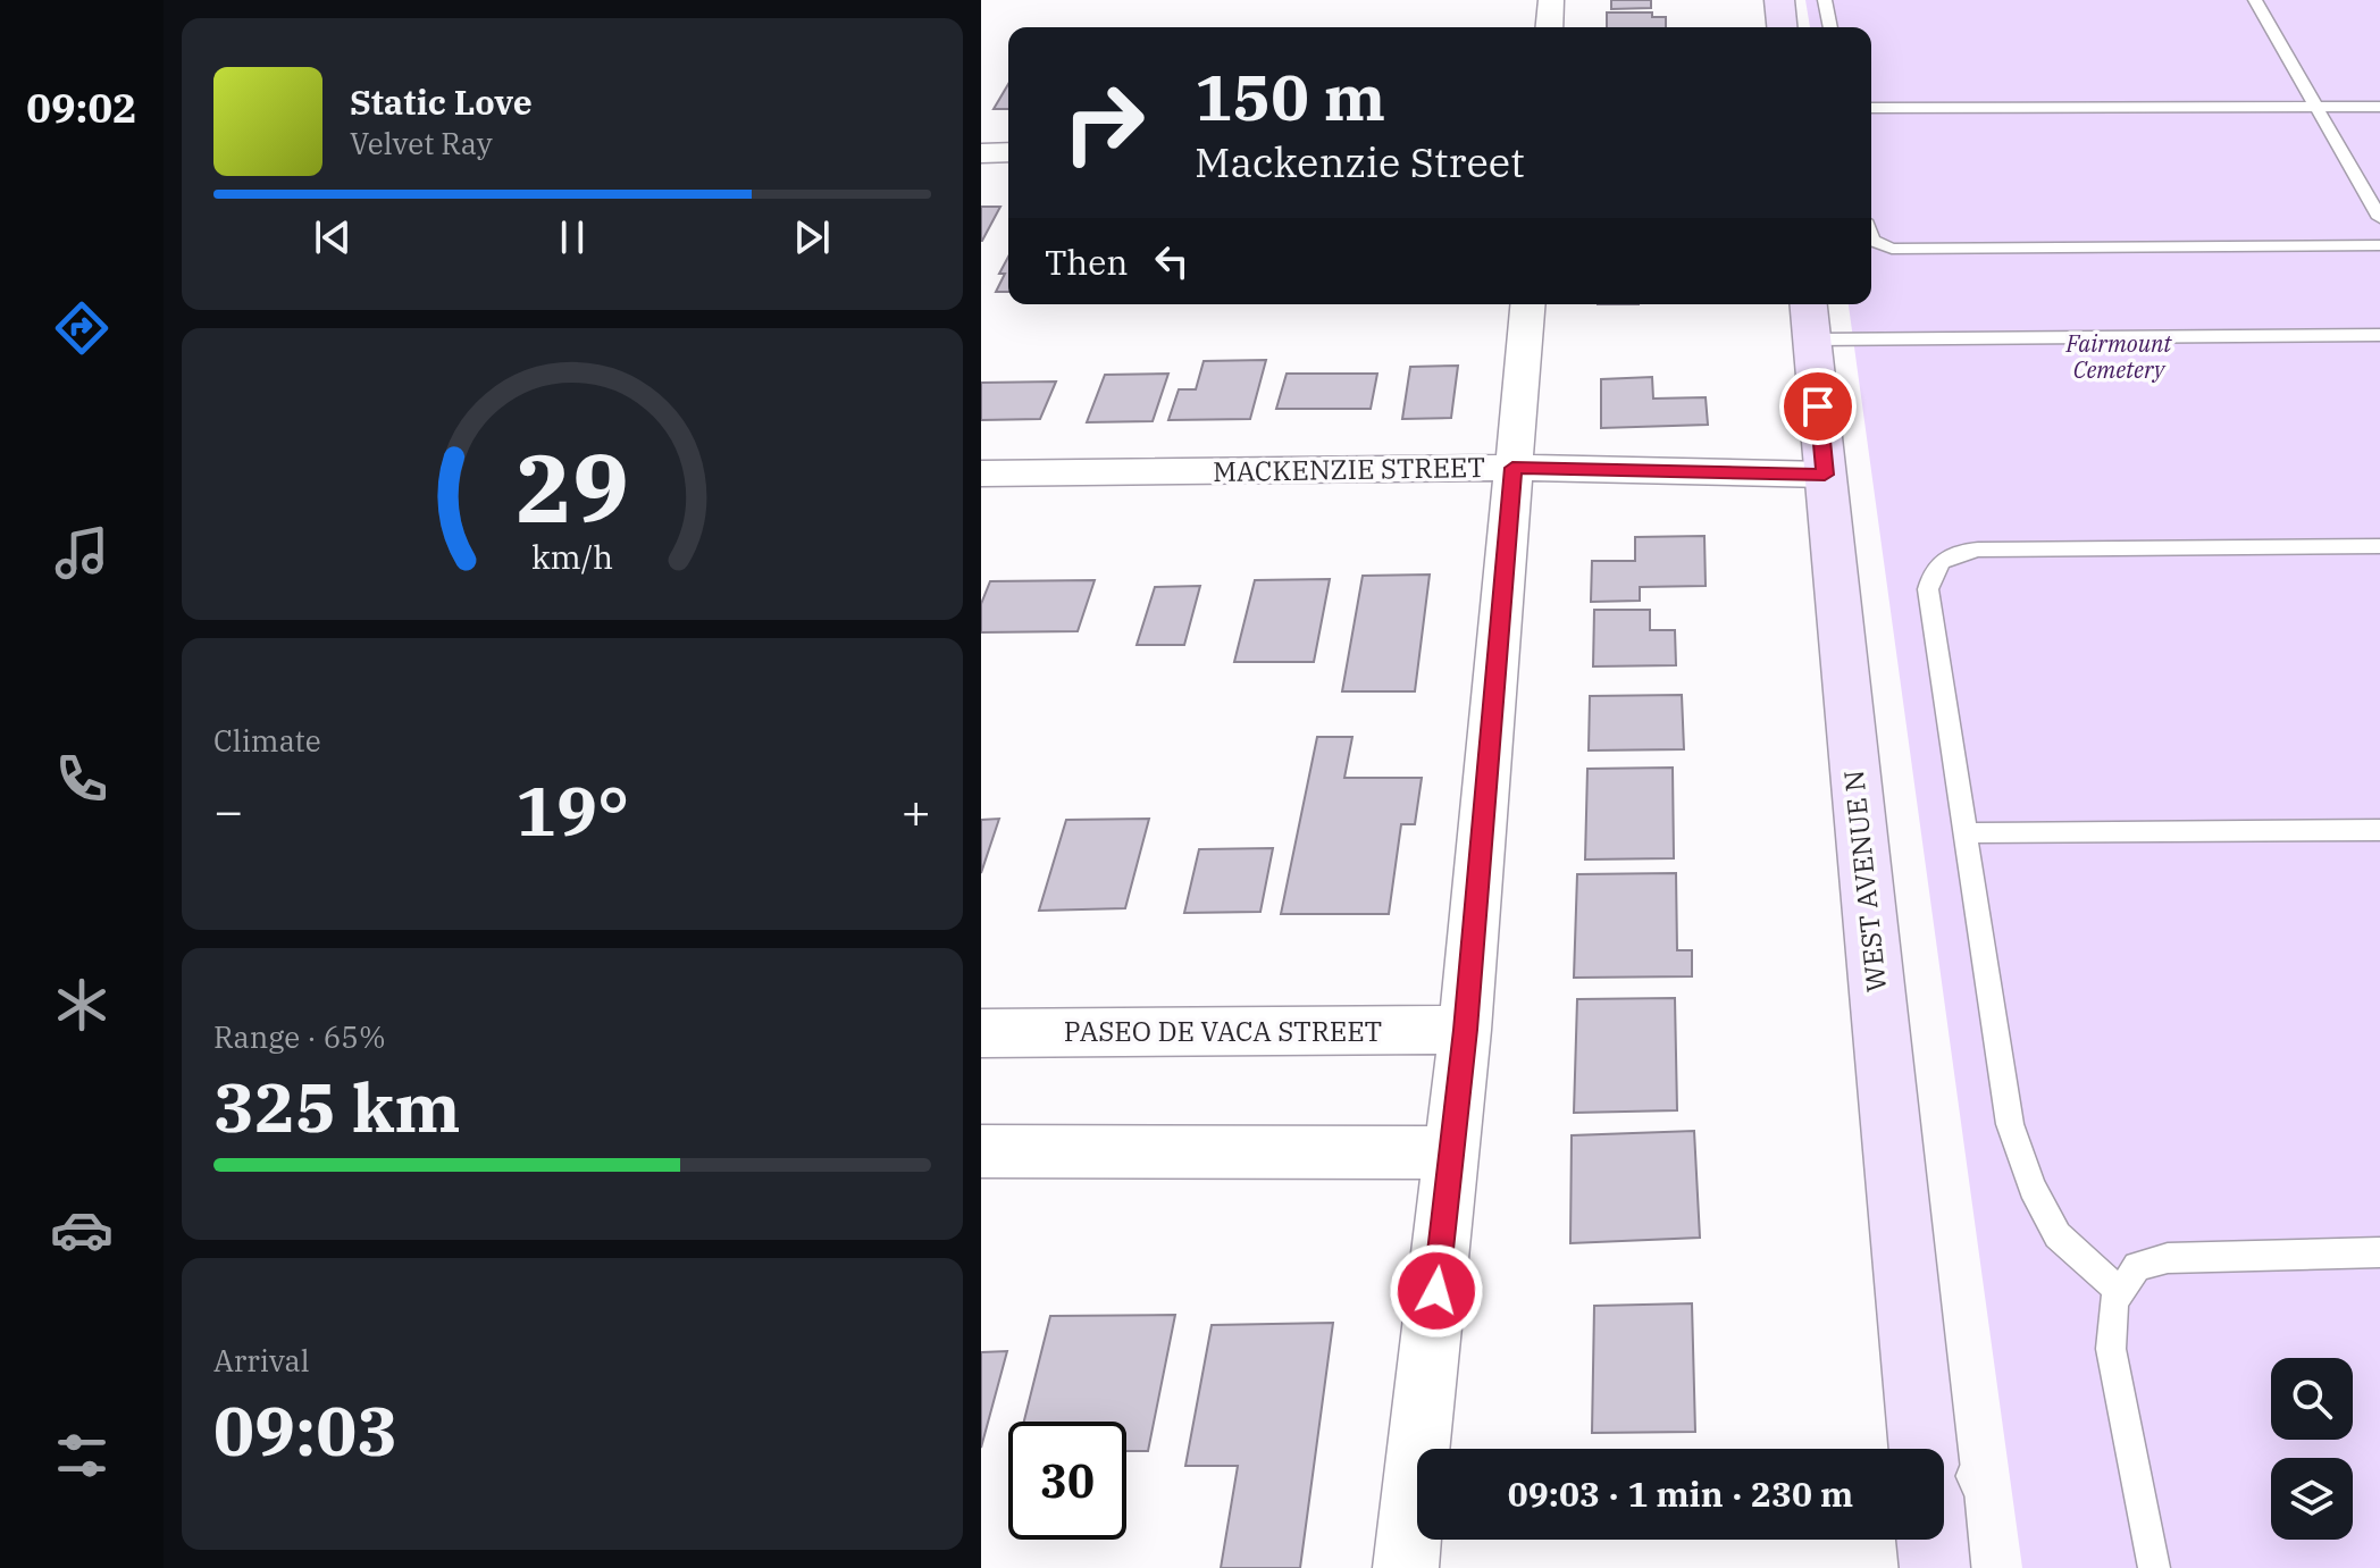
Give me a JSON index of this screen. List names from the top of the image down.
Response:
{
  "streets": {
    "main road": ["WEST AVENUE N"],
    "street": ["MACKENZIE STREET", "PASEO DE VACA STREET"]
  },
  "crossings": [
    ["MACKENZIE STREET", "WEST AVENUE N"]
  ],
  "parks": ["Fairmount Cemetery"],
  "page": {
    "tabs": "09:02",
    "turn": ["150 m", "Mackenzie Street"],
    "song": ["Static Love", "Velvet Ray"],
    "then": "Then",
    "tile": [
      "Climate",
      ["Range · 65%", "325 km"],
      ["Arrival", "09:03"]
    ],
    "heat": ["−", "19°", "+"],
    "limit": "30",
    "trip": "09:03 · 1 min · 230 m",
    "gauge": ["29", "km/h"]
  }
}
